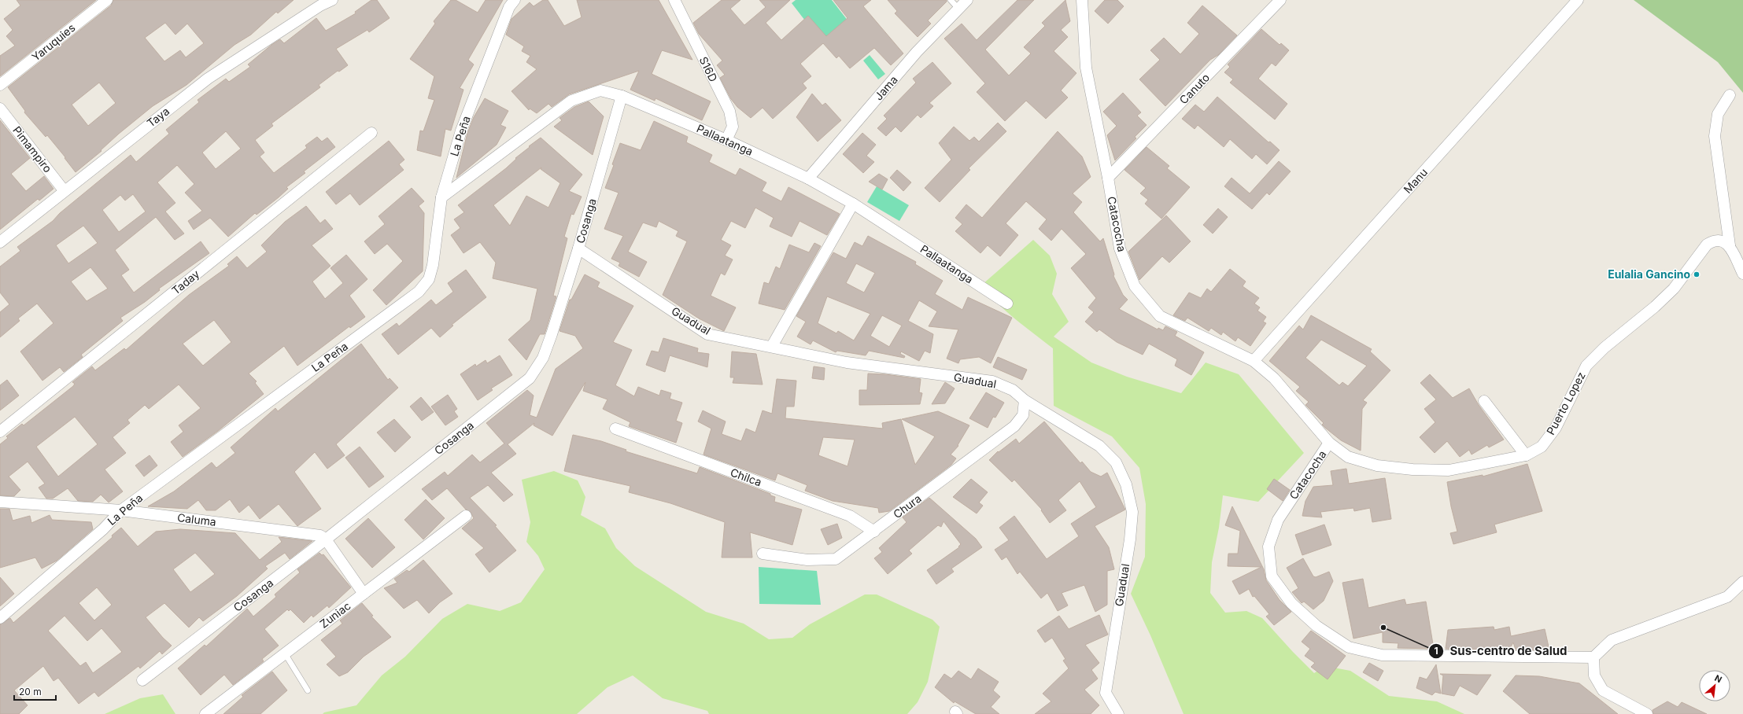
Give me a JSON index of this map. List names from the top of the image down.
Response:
{
  "streets": {
    "street": [
      "Yaruquies",
      "S16D",
      "Jama",
      "Canuto",
      "Taya",
      "La Peña",
      "Pallaatanga",
      "Pimampiro",
      "Manu",
      "Cosanga",
      "Catacocha",
      "Taday",
      "Guadual",
      "Puerto Lopez",
      "Chilca",
      "Chura",
      "Caluma",
      "Zuniac"
    ]
  },
  "crossings": [
    ["S16D", "Pallaatanga"],
    ["Jama", "Pallaatanga"],
    ["Canuto", "Catacocha"],
    ["Taya", "Pimampiro"],
    ["La Peña", "Pallaatanga"],
    ["La Peña", "Caluma"],
    ["Pallaatanga", "Cosanga"],
    ["Manu", "Catacocha"],
    ["Cosanga", "Guadual"],
    ["Cosanga", "Caluma"],
    ["Catacocha", "Puerto Lopez"],
    ["Guadual", "Chura"],
    ["Chilca", "Chura"]
  ],
  "places": ["Eulalia Gancino", "Sus-centro de Salud"],
  "scale_bar": "20 m",
  "north": "top right"
}
